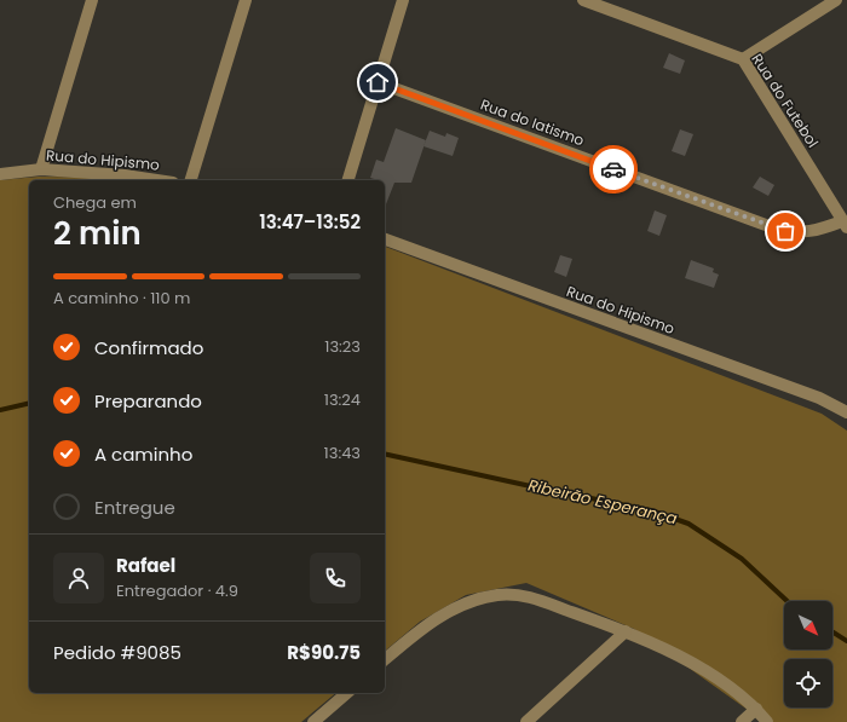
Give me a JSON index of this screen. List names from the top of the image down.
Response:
{
  "streets": {
    "street": ["Rua do Futebol", "Rua do Iatismo", "Rua do Hipismo"]
  },
  "crossings": [
    ["Rua do Futebol", "Rua do Iatismo"]
  ],
  "water": ["Ribeirão Esperança"],
  "north": "bottom right",
  "page": {
    "heading": ["2 min", "Chega em", "13:47–13:52"],
    "panel": [
      "Rafael",
      "Entregador · 4.9",
      "Pedido #9085",
      "R$90.75"
    ],
    "bar": "A caminho · 110 m",
    "list": [
      ["Confirmado", "13:23"],
      ["Preparando", "13:24"],
      ["A caminho", "13:43"],
      "Entregue"
    ]
  }
}
